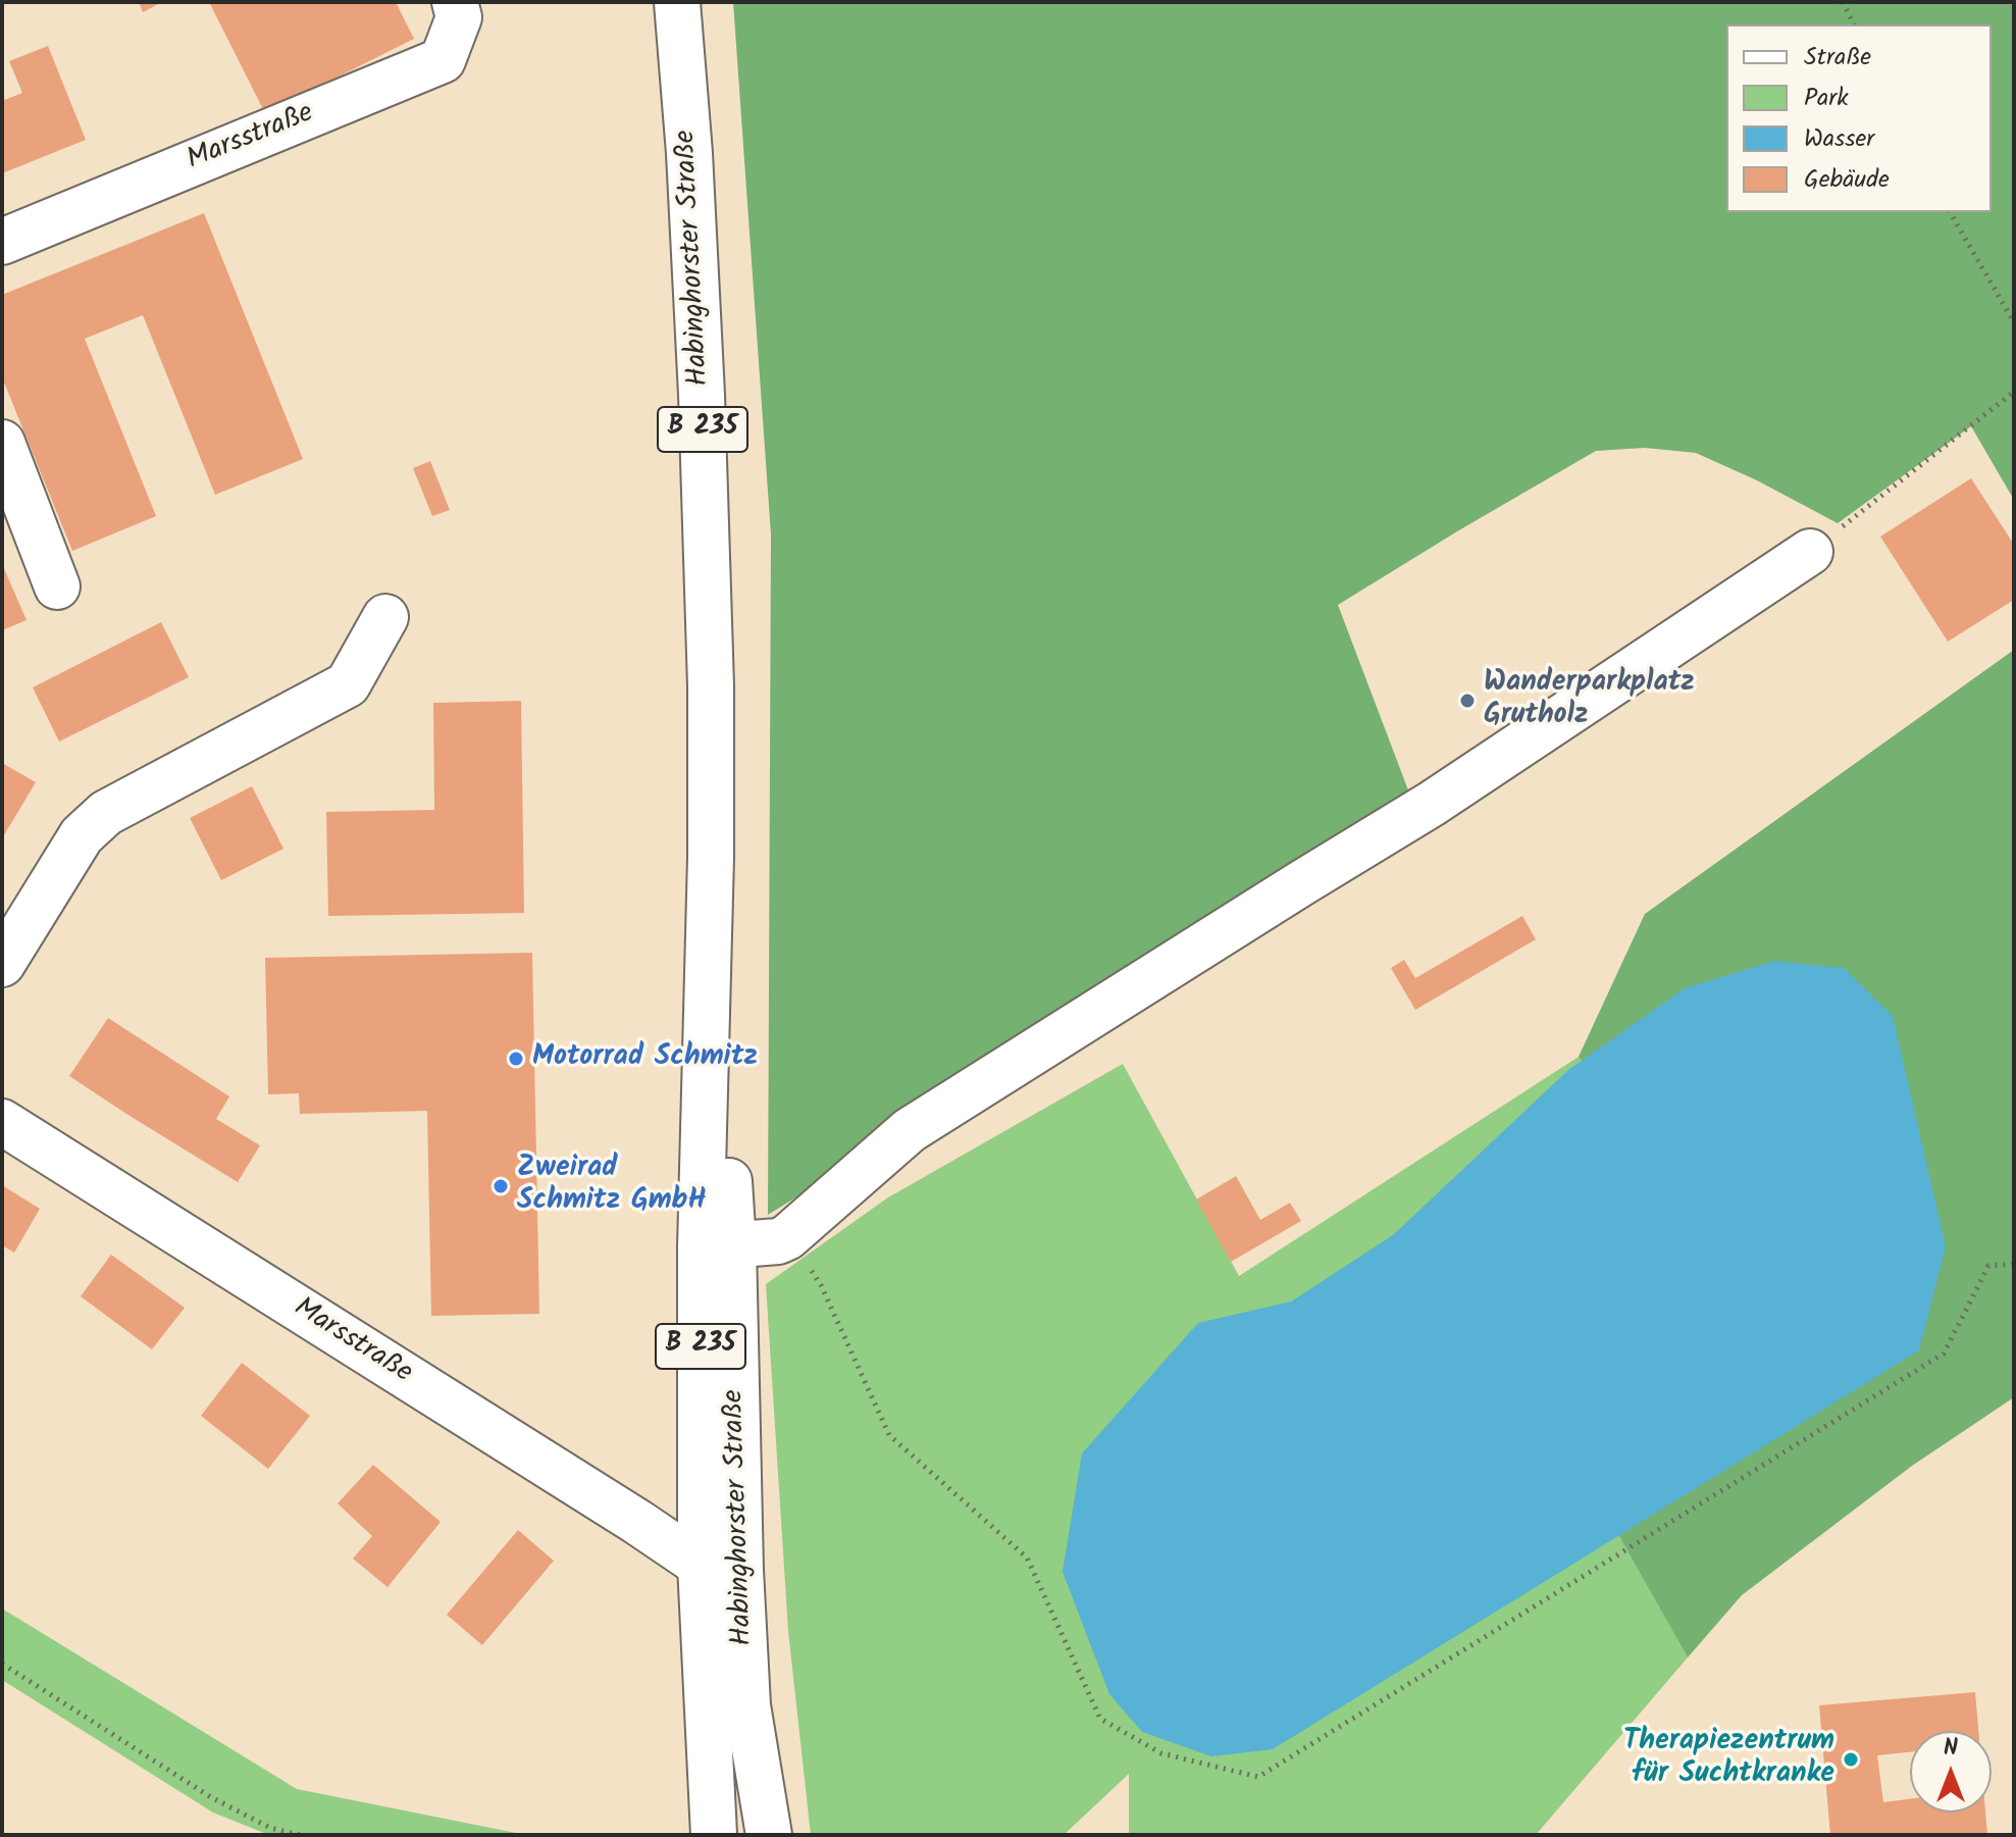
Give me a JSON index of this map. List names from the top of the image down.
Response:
{
  "streets": {
    "main road": ["Marsstraße", "Habinghorster Straße", "B 235"]
  },
  "crossings": [
    ["Marsstraße", "Habinghorster Straße"]
  ],
  "places": [
    "Wanderparkplatz Grutholz",
    "Motorrad Schmitz",
    "Zweirad Schmitz GmbH",
    "Therapiezentrum für Suchtkranke"
  ],
  "legend": [
    "Straße",
    "Park",
    "Wasser",
    "Gebäude"
  ],
  "north": "top"
}
